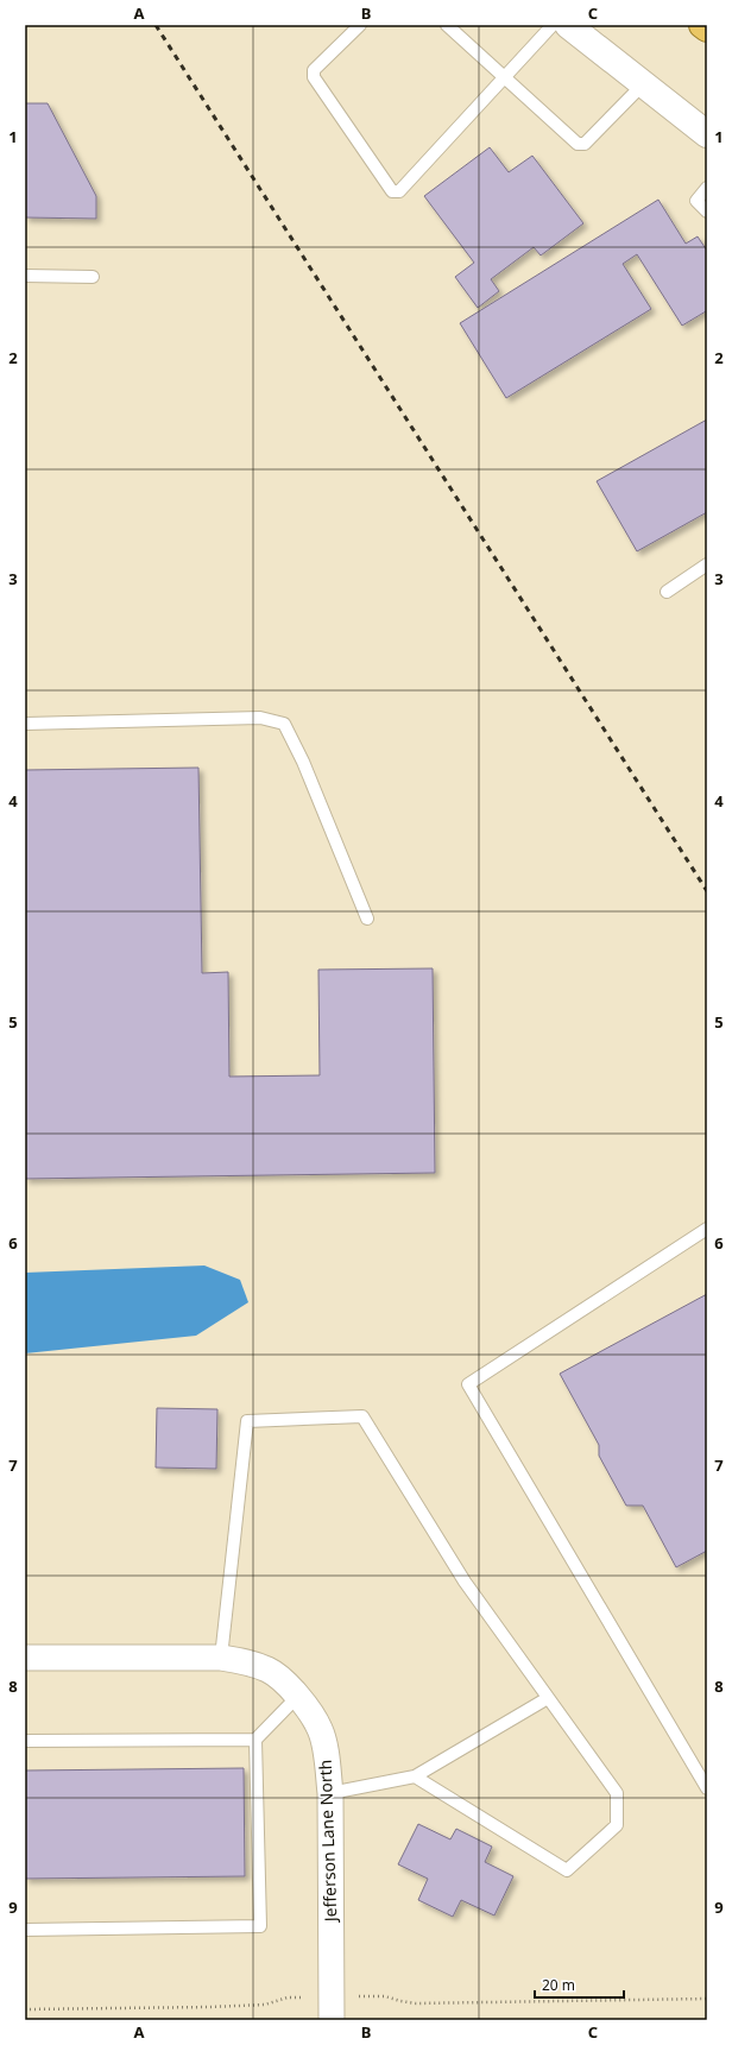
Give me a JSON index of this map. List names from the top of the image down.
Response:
{
  "streets": {
    "street": ["Jefferson Lane North"]
  },
  "scale_bar": "20 m",
  "grid": {
    "columns": ["A", "B", "C"],
    "rows": [
      "1",
      "2",
      "3",
      "4",
      "5",
      "6",
      "7",
      "8",
      "9"
    ]
  }
}
